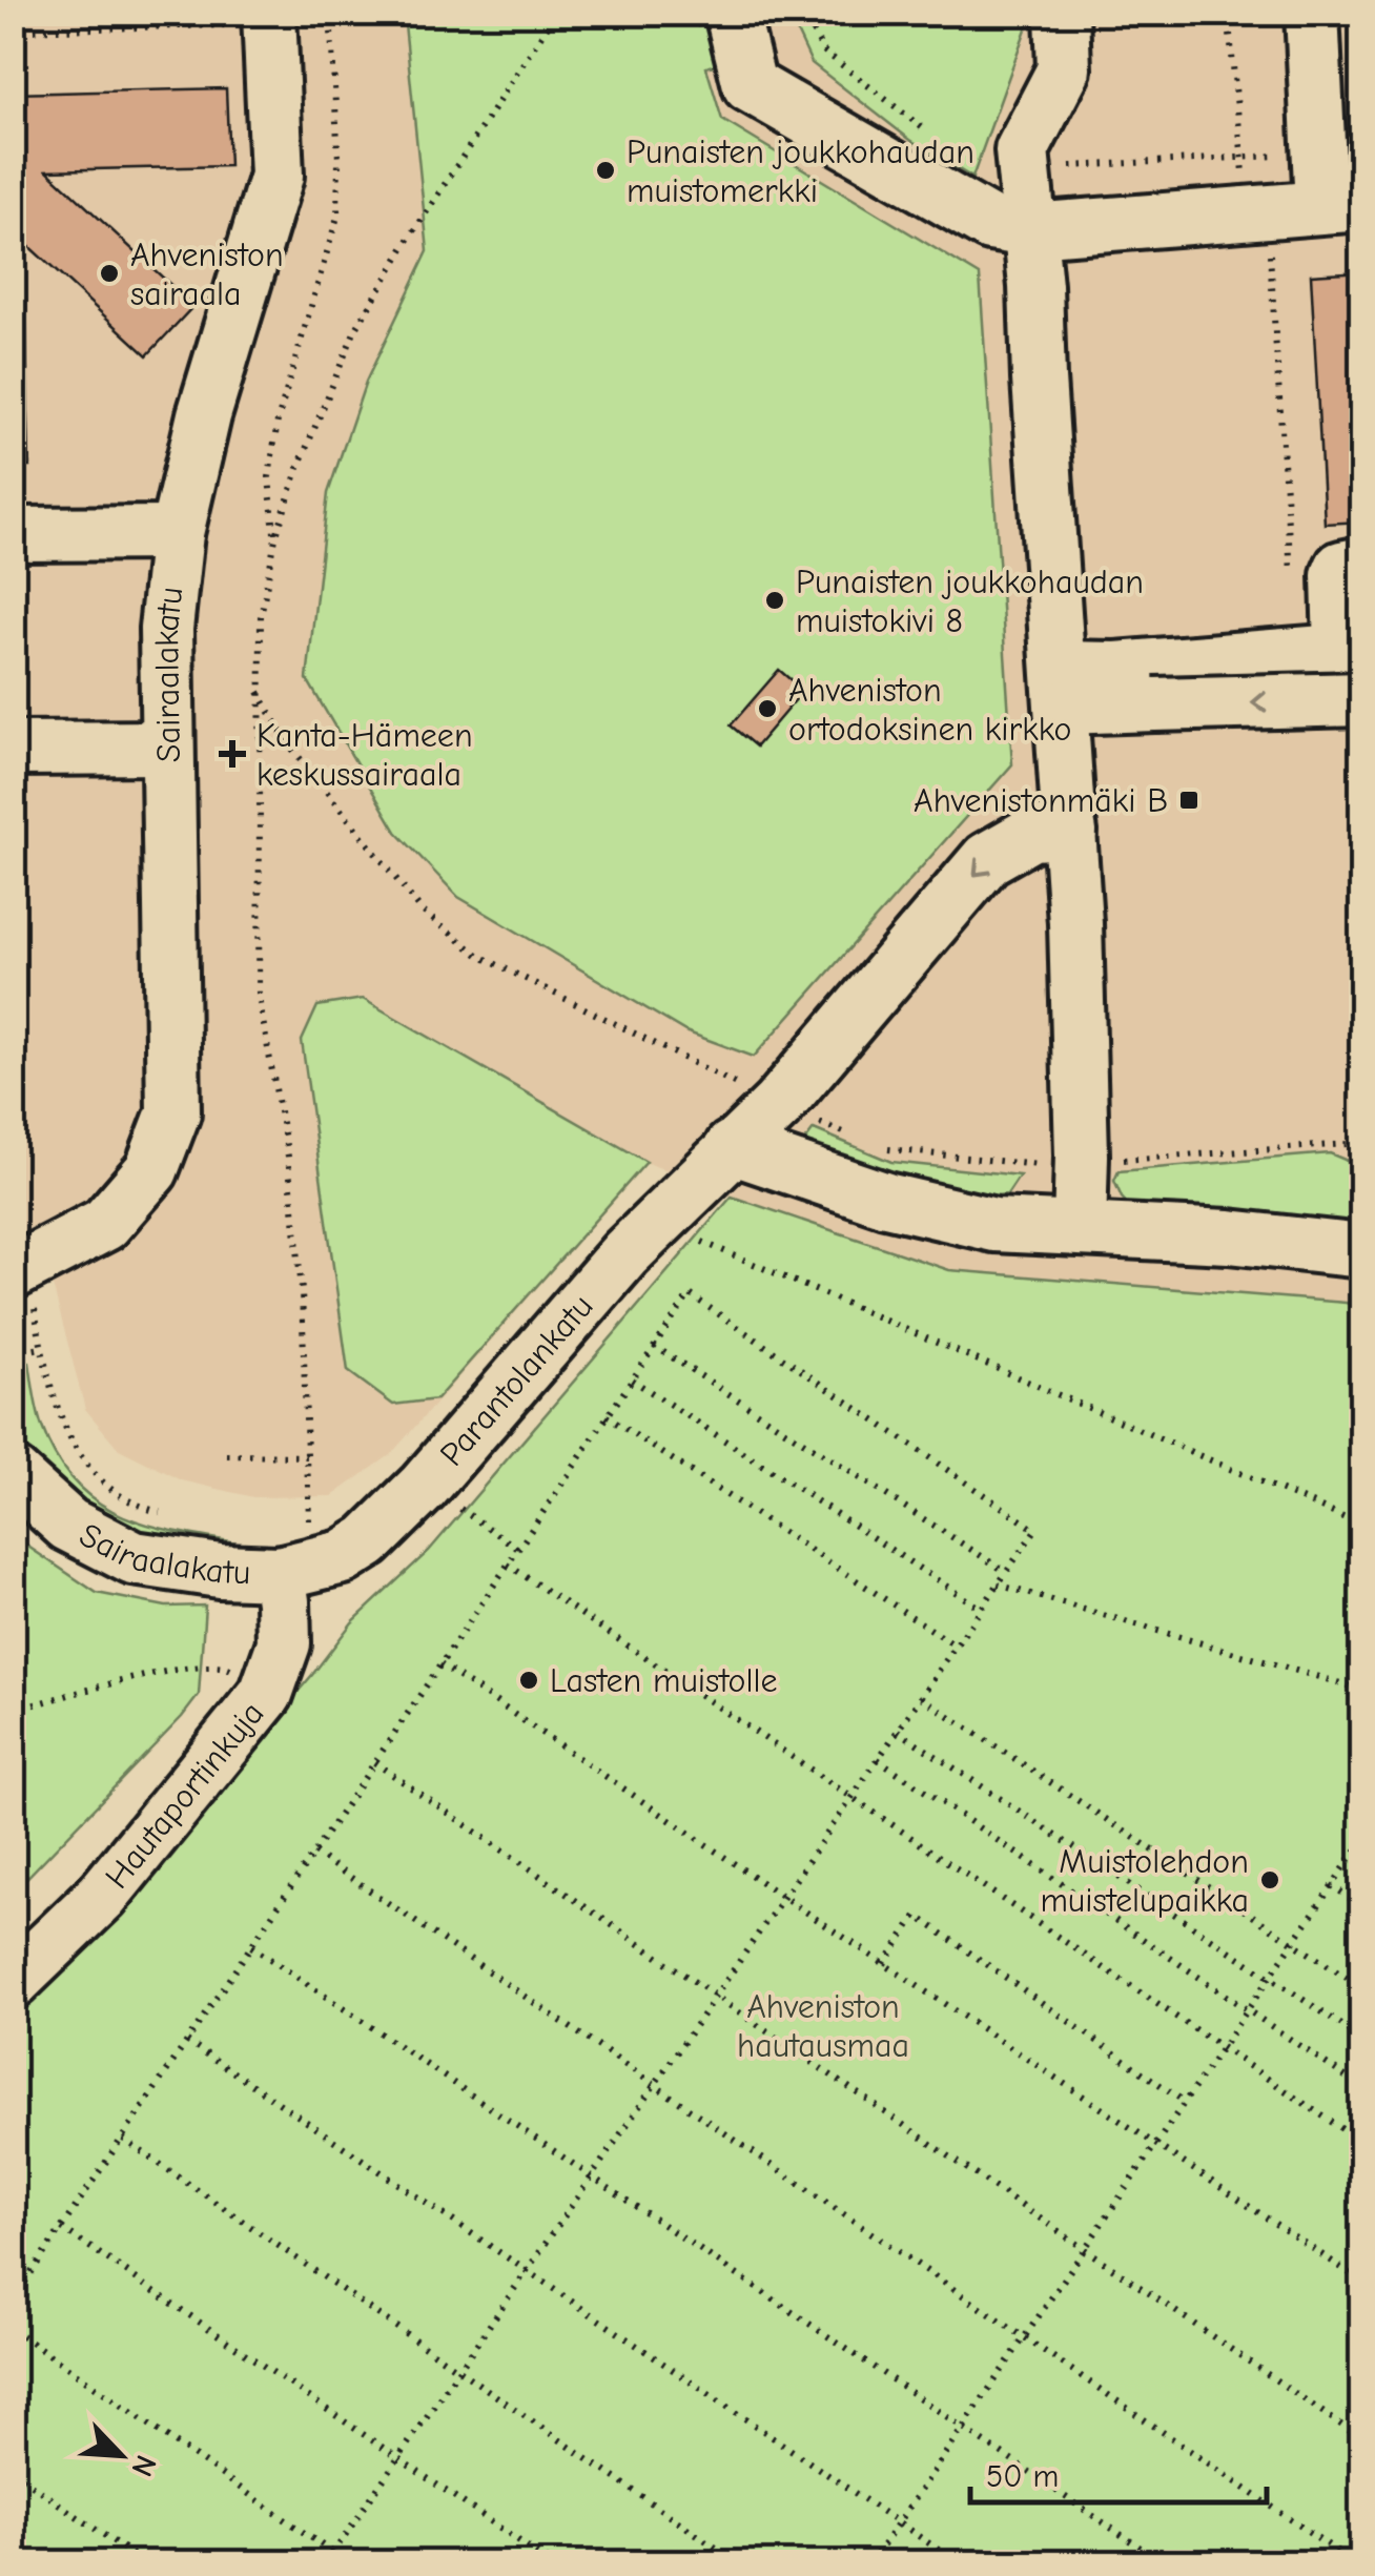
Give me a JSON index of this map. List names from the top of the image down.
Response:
{
  "streets": {
    "street": ["Sairaalakatu", "Parantolankatu", "Hautaportinkuja"]
  },
  "crossings": [
    ["Sairaalakatu", "Parantolankatu"],
    ["Sairaalakatu", "Hautaportinkuja"],
    ["Parantolankatu", "Hautaportinkuja"]
  ],
  "one_way": ["Parantolankatu"],
  "parks": ["Ahveniston hautausmaa"],
  "places": {
    "other": [
      "Punaisten joukkohaudan muistomerkki",
      "Ahveniston sairaala",
      "Punaisten joukkohaudan muistokivi 8",
      "Ahveniston ortodoksinen kirkko",
      "Lasten muistolle",
      "Muistolehdon muistelupaikka"
    ],
    "health": ["Kanta-Hämeen keskussairaala"],
    "transit": ["Ahvenistonmäki B"]
  },
  "scale_bar": "50 m",
  "north": "bottom right"
}
